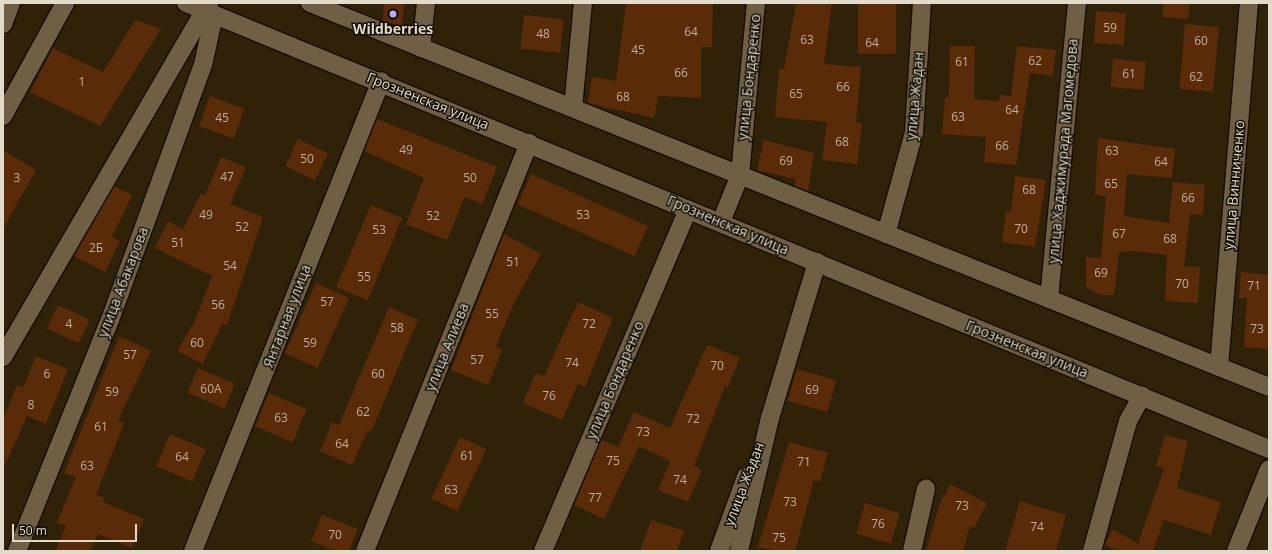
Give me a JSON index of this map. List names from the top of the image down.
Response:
{
  "streets": {
    "street": [
      "улица Бондаренко",
      "улица Жадан",
      "Грозненская улица",
      "улица Хаджимурада Магомедова",
      "улица Винниченко",
      "улица Абакарова",
      "Янтарная улица",
      "улица Алиева"
    ]
  },
  "crossings": [
    ["улица Бондаренко", "Грозненская улица"],
    ["Грозненская улица", "улица Абакарова"],
    ["Грозненская улица", "Янтарная улица"],
    ["Грозненская улица", "улица Алиева"]
  ],
  "places": ["Wildberries"],
  "house_numbers": [
    "59",
    "64",
    "48",
    "63",
    "60",
    "64",
    "45",
    "62",
    "61",
    "66",
    "61",
    "62",
    "1",
    "66",
    "65",
    "68",
    "64",
    "63",
    "45",
    "68",
    "66",
    "49",
    "63",
    "50",
    "69",
    "64",
    "47",
    "3",
    "50",
    "65",
    "68",
    "66",
    "49",
    "53",
    "52",
    "52",
    "70",
    "53",
    "67",
    "68",
    "51",
    "2Б",
    "51",
    "54",
    "69",
    "55",
    "70",
    "71",
    "57",
    "56",
    "55",
    "4",
    "72",
    "58",
    "73",
    "60",
    "59",
    "57",
    "57",
    "74",
    "70",
    "6",
    "60",
    "60А",
    "69",
    "59",
    "76",
    "8",
    "62",
    "63",
    "72",
    "61",
    "73",
    "64",
    "61",
    "64",
    "75",
    "71",
    "63",
    "74",
    "63",
    "77",
    "73",
    "73",
    "76",
    "74",
    "70",
    "75"
  ],
  "scale_bar": "50 m"
}
